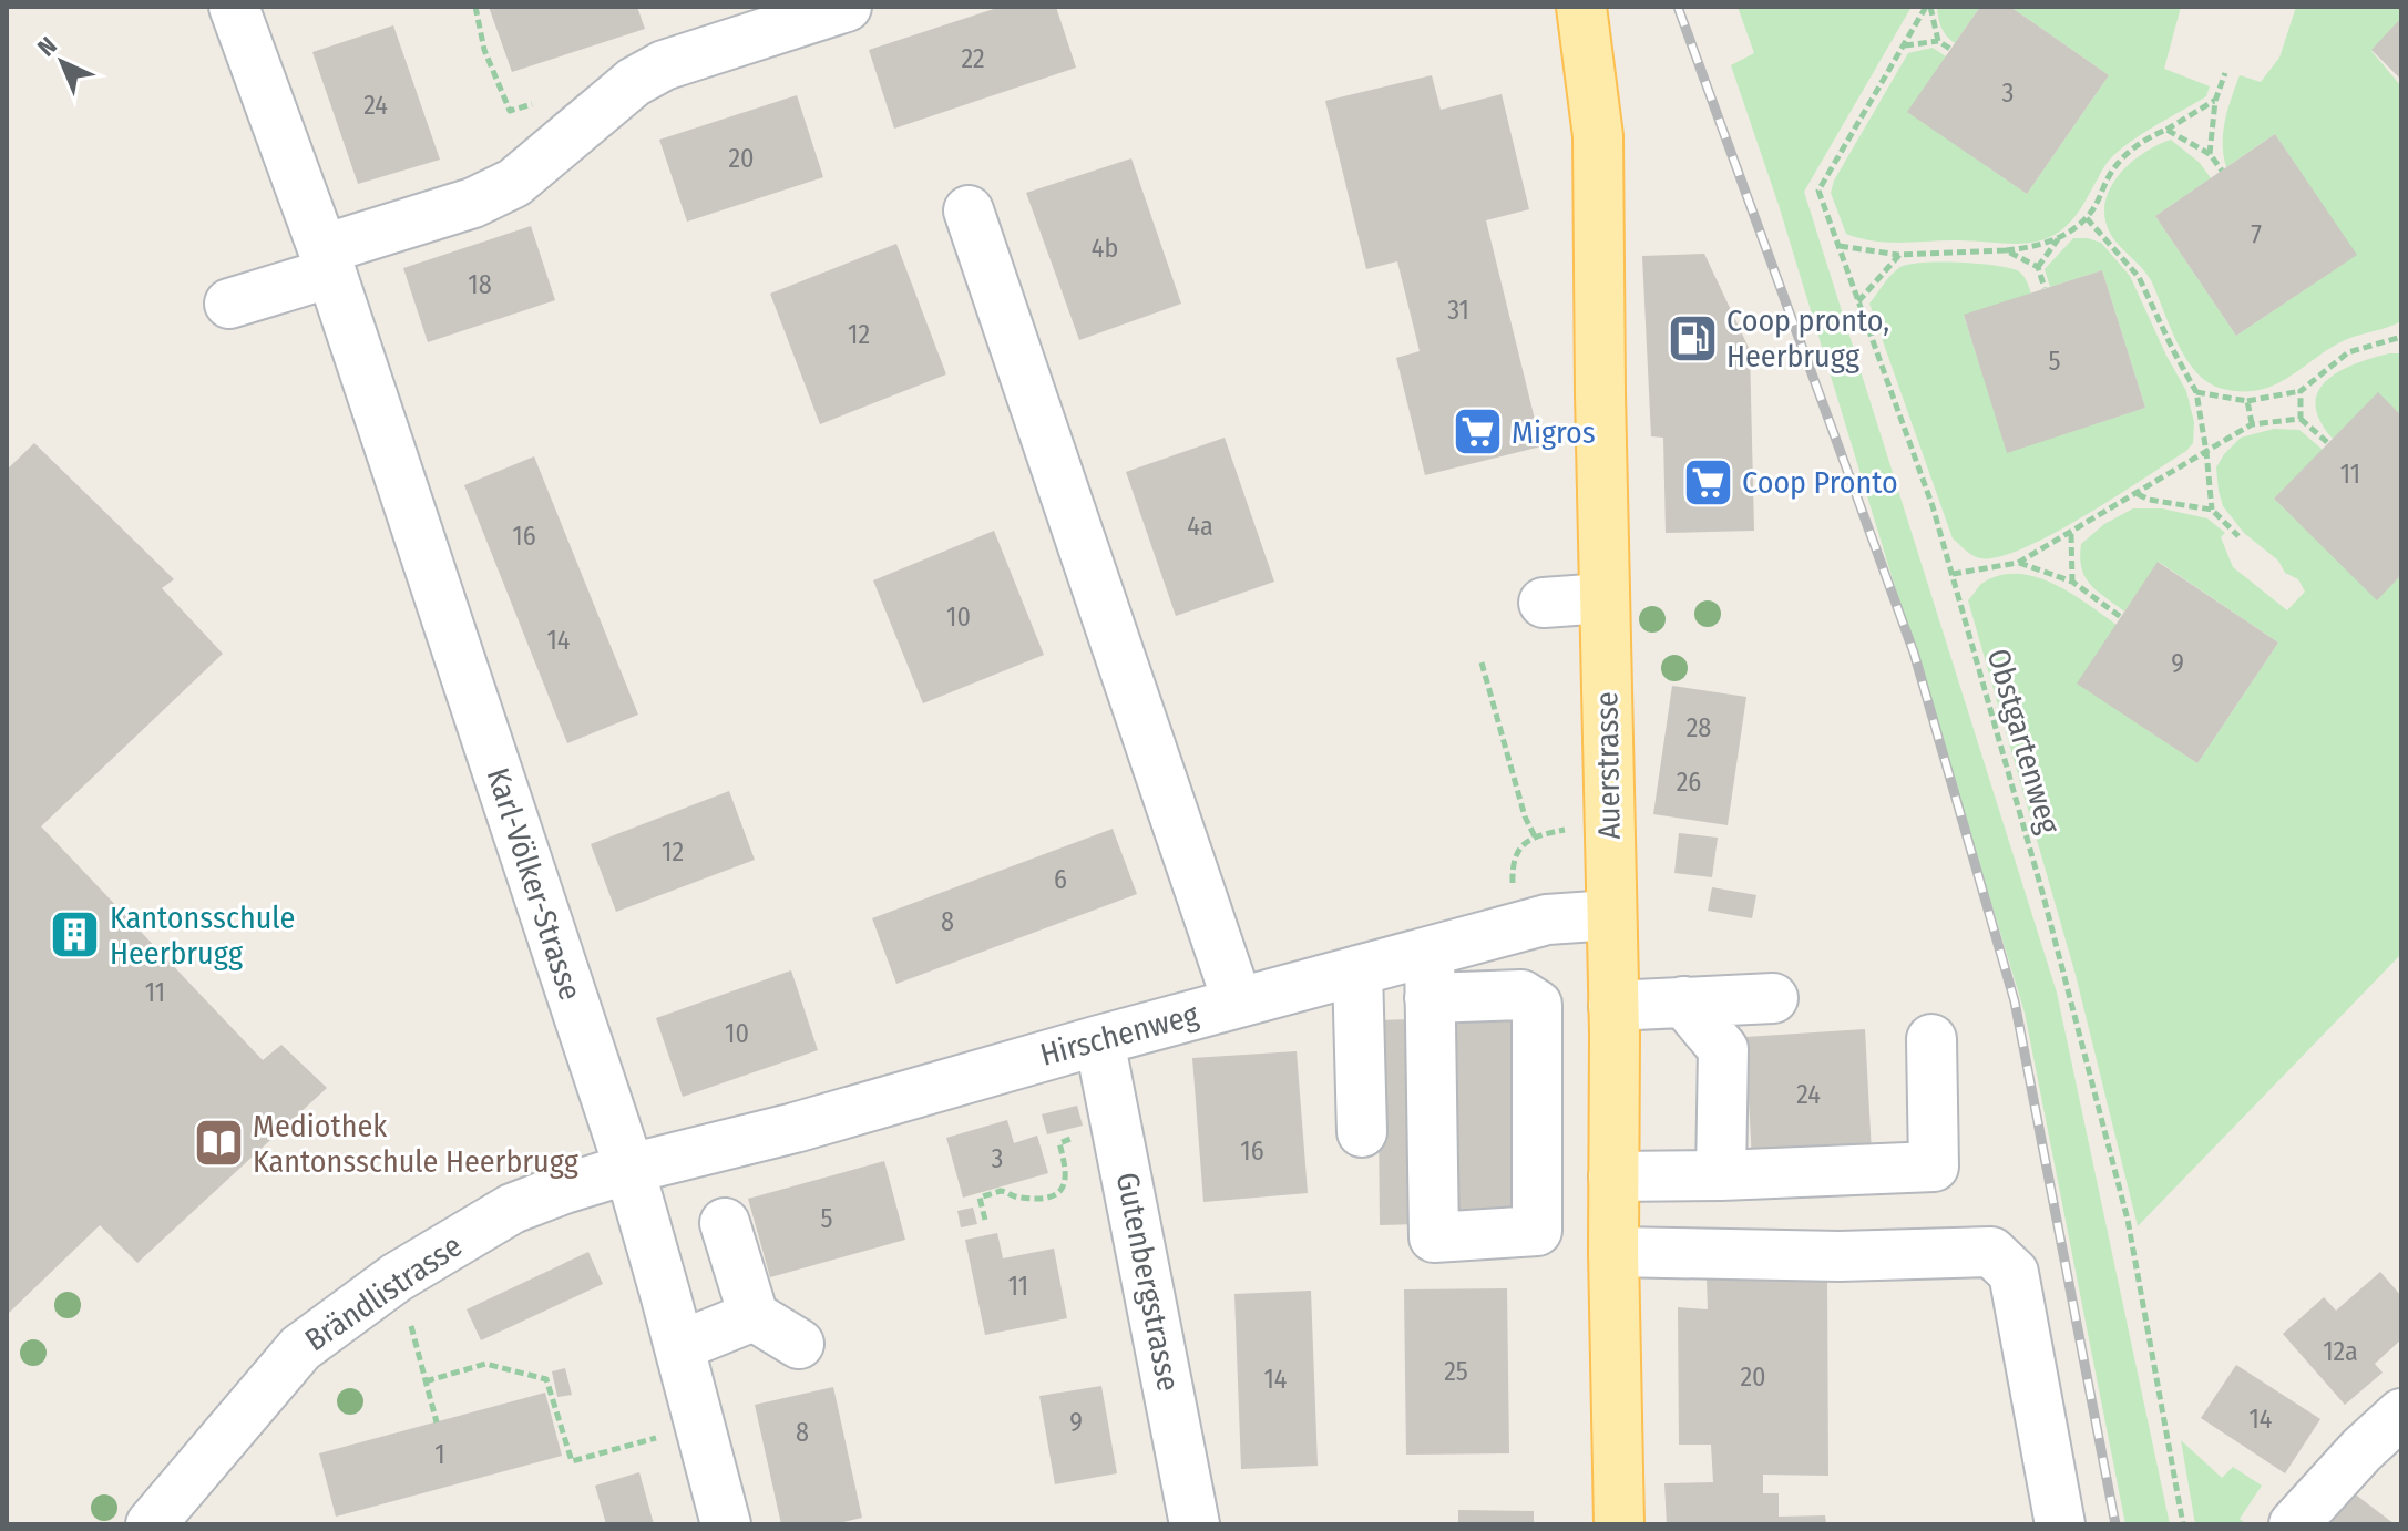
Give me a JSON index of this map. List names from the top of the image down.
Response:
{
  "streets": {
    "main road": ["Auerstrasse"],
    "street": [
      "Karl-Völker-Strasse",
      "Hirschenweg",
      "Gutenbergstrasse",
      "Brändlistrasse"
    ],
    "path": ["Obstgartenweg"]
  },
  "crossings": [
    ["Auerstrasse", "Hirschenweg"],
    ["Karl-Völker-Strasse", "Hirschenweg"],
    ["Karl-Völker-Strasse", "Brändlistrasse"],
    ["Hirschenweg", "Gutenbergstrasse"],
    ["Hirschenweg", "Brändlistrasse"]
  ],
  "places": {
    "fuel station": ["Coop pronto, Heerbrugg"],
    "supermarket": ["Migros", "Coop Pronto"],
    "building": ["Kantonsschule Heerbrugg"],
    "library": ["Mediothek Kantonsschule Heerbrugg"]
  },
  "house_numbers": [
    "22",
    "3",
    "24",
    "20",
    "7",
    "4b",
    "18",
    "31",
    "12",
    "5",
    "11",
    "4a",
    "16",
    "10",
    "14",
    "9",
    "28",
    "26",
    "12",
    "6",
    "8",
    "11",
    "10",
    "24",
    "16",
    "3",
    "5",
    "11",
    "12a",
    "25",
    "20",
    "14",
    "14",
    "9",
    "8",
    "1"
  ],
  "north": "top left"
}
